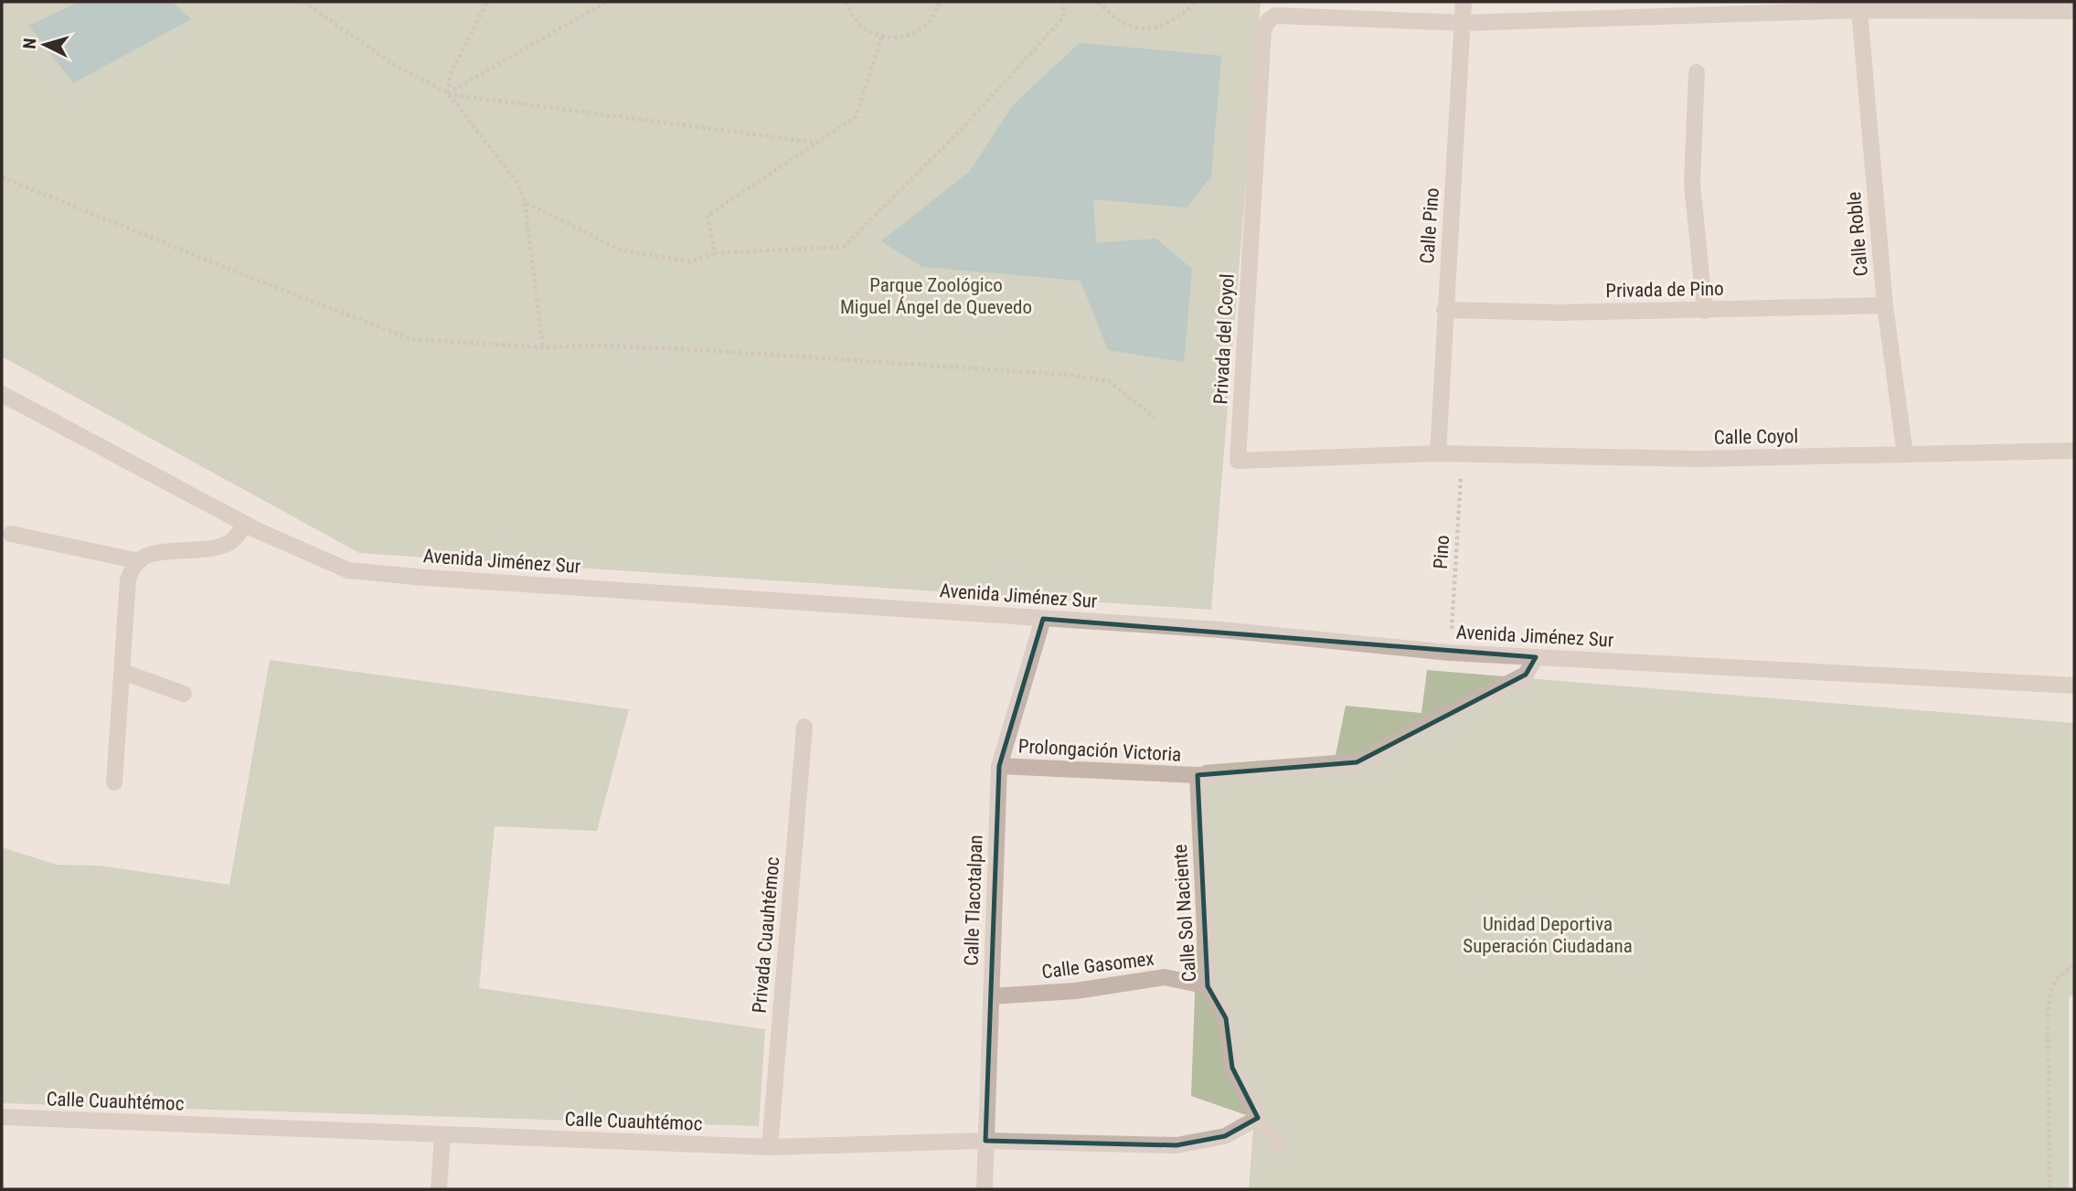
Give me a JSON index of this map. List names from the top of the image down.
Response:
{
  "streets": {
    "street": [
      "Calle Pino",
      "Calle Roble",
      "Privada de Pino",
      "Privada del Coyol",
      "Calle Coyol",
      "Avenida Jiménez Sur",
      "Prolongación Victoria",
      "Calle Tlacotalpan",
      "Calle Sol Naciente",
      "Privada Cuauhtémoc",
      "Calle Gasomex",
      "Calle Cuauhtémoc"
    ],
    "path": ["Pino"]
  },
  "crossings": [
    ["Calle Pino", "Privada de Pino"],
    ["Calle Pino", "Privada del Coyol"],
    ["Calle Pino", "Calle Coyol"],
    ["Calle Roble", "Privada de Pino"],
    ["Calle Roble", "Calle Coyol"],
    ["Privada del Coyol", "Calle Coyol"],
    ["Calle Coyol", "Pino"],
    ["Pino", "Avenida Jiménez Sur"],
    ["Avenida Jiménez Sur", "Prolongación Victoria"],
    ["Avenida Jiménez Sur", "Calle Tlacotalpan"],
    ["Prolongación Victoria", "Calle Tlacotalpan"],
    ["Prolongación Victoria", "Calle Sol Naciente"],
    ["Calle Tlacotalpan", "Calle Gasomex"],
    ["Calle Tlacotalpan", "Calle Cuauhtémoc"],
    ["Calle Sol Naciente", "Calle Gasomex"],
    ["Calle Sol Naciente", "Calle Cuauhtémoc"],
    ["Privada Cuauhtémoc", "Calle Cuauhtémoc"]
  ],
  "parks": ["Parque Zoológico Miguel Ángel de Quevedo", "Unidad Deportiva Superación Ciudadana"],
  "north": "left"
}
